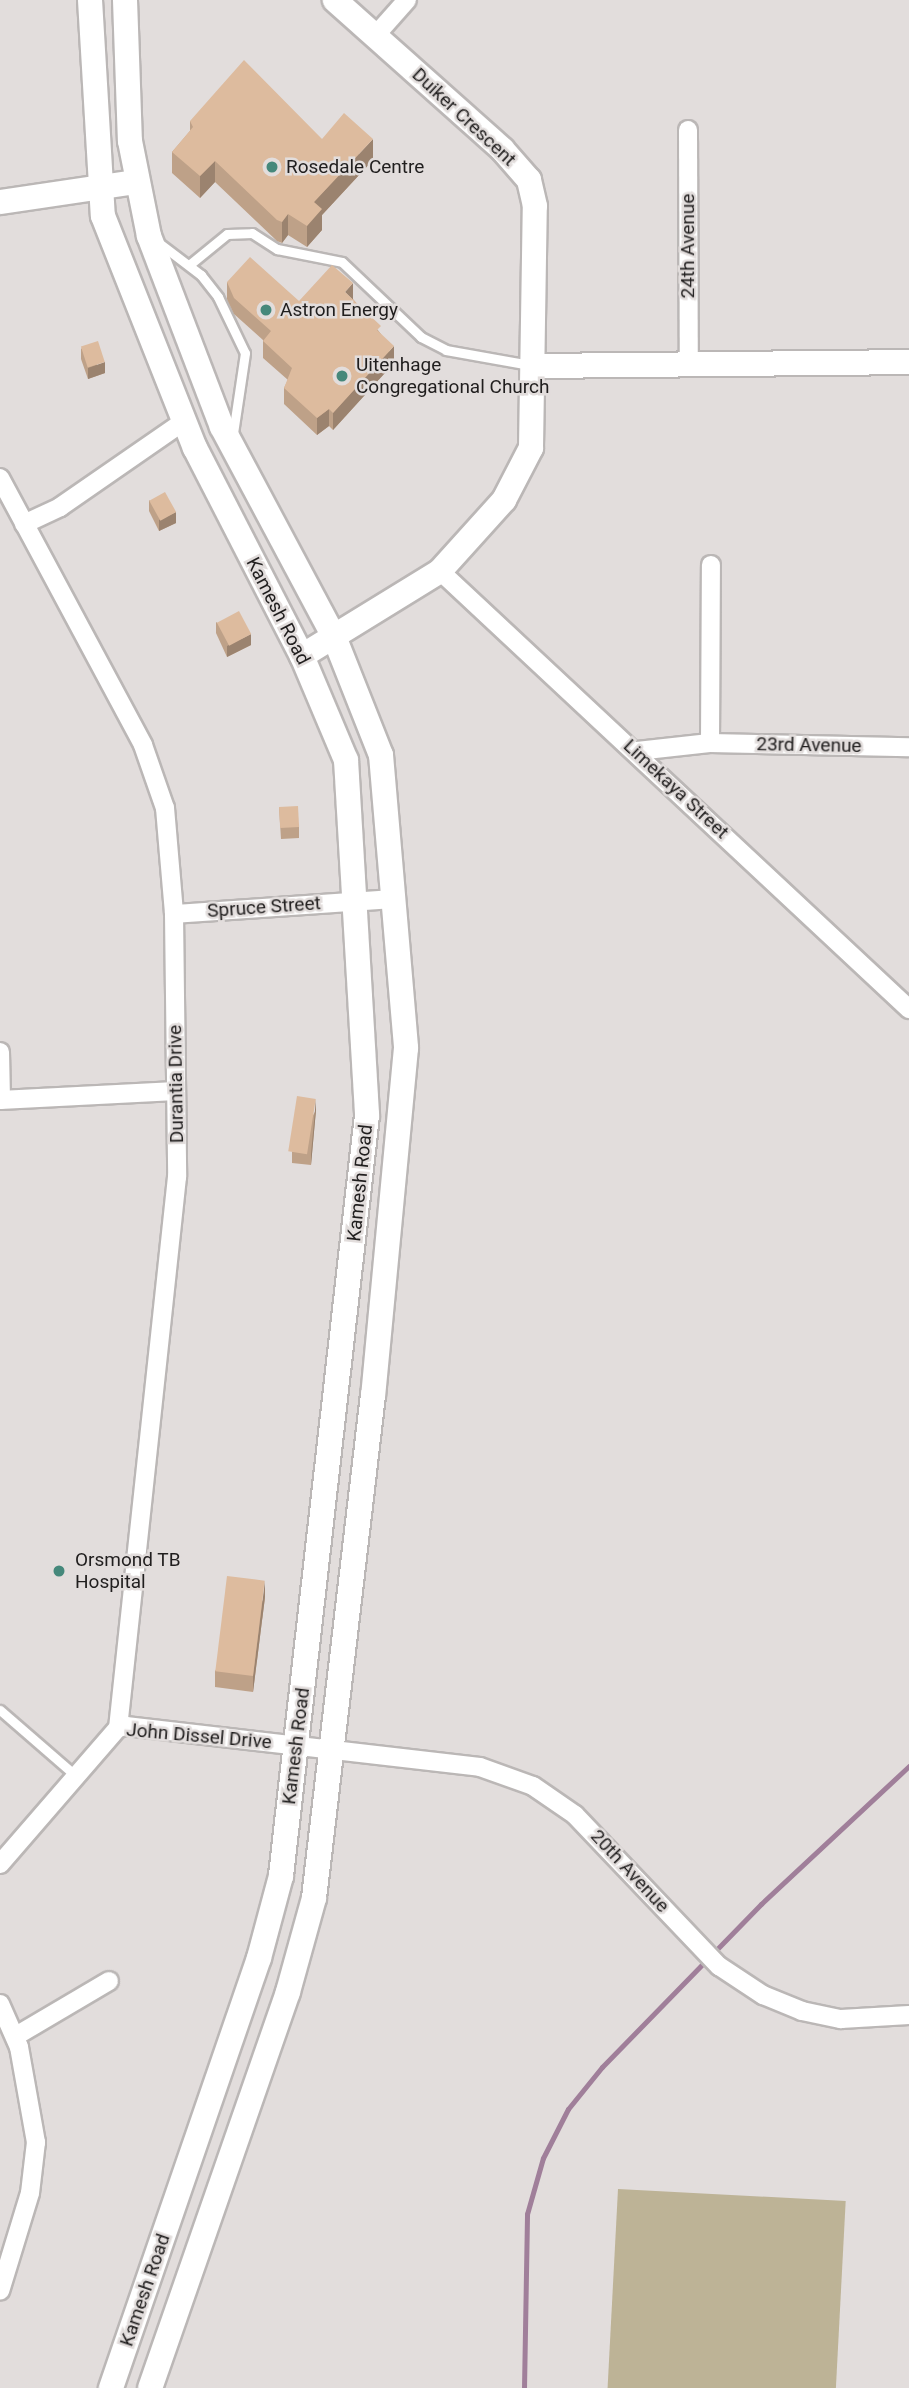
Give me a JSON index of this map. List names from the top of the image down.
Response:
{
  "streets": {
    "main road": ["Duiker Crescent", "Kamesh Road"],
    "street": [
      "24th Avenue",
      "23rd Avenue",
      "Limekaya Street",
      "Spruce Street",
      "Durantia Drive",
      "John Dissel Drive",
      "20th Avenue"
    ]
  },
  "crossings": [
    ["Duiker Crescent", "Kamesh Road"],
    ["Duiker Crescent", "Limekaya Street"],
    ["Kamesh Road", "Spruce Street"],
    ["Kamesh Road", "John Dissel Drive"],
    ["Kamesh Road", "20th Avenue"],
    ["23rd Avenue", "Limekaya Street"],
    ["Spruce Street", "Durantia Drive"],
    ["Durantia Drive", "John Dissel Drive"],
    ["John Dissel Drive", "20th Avenue"]
  ],
  "places": [
    "Rosedale Centre",
    "Astron Energy",
    "Uitenhage Congregational Church",
    "Orsmond TB Hospital"
  ]
}
